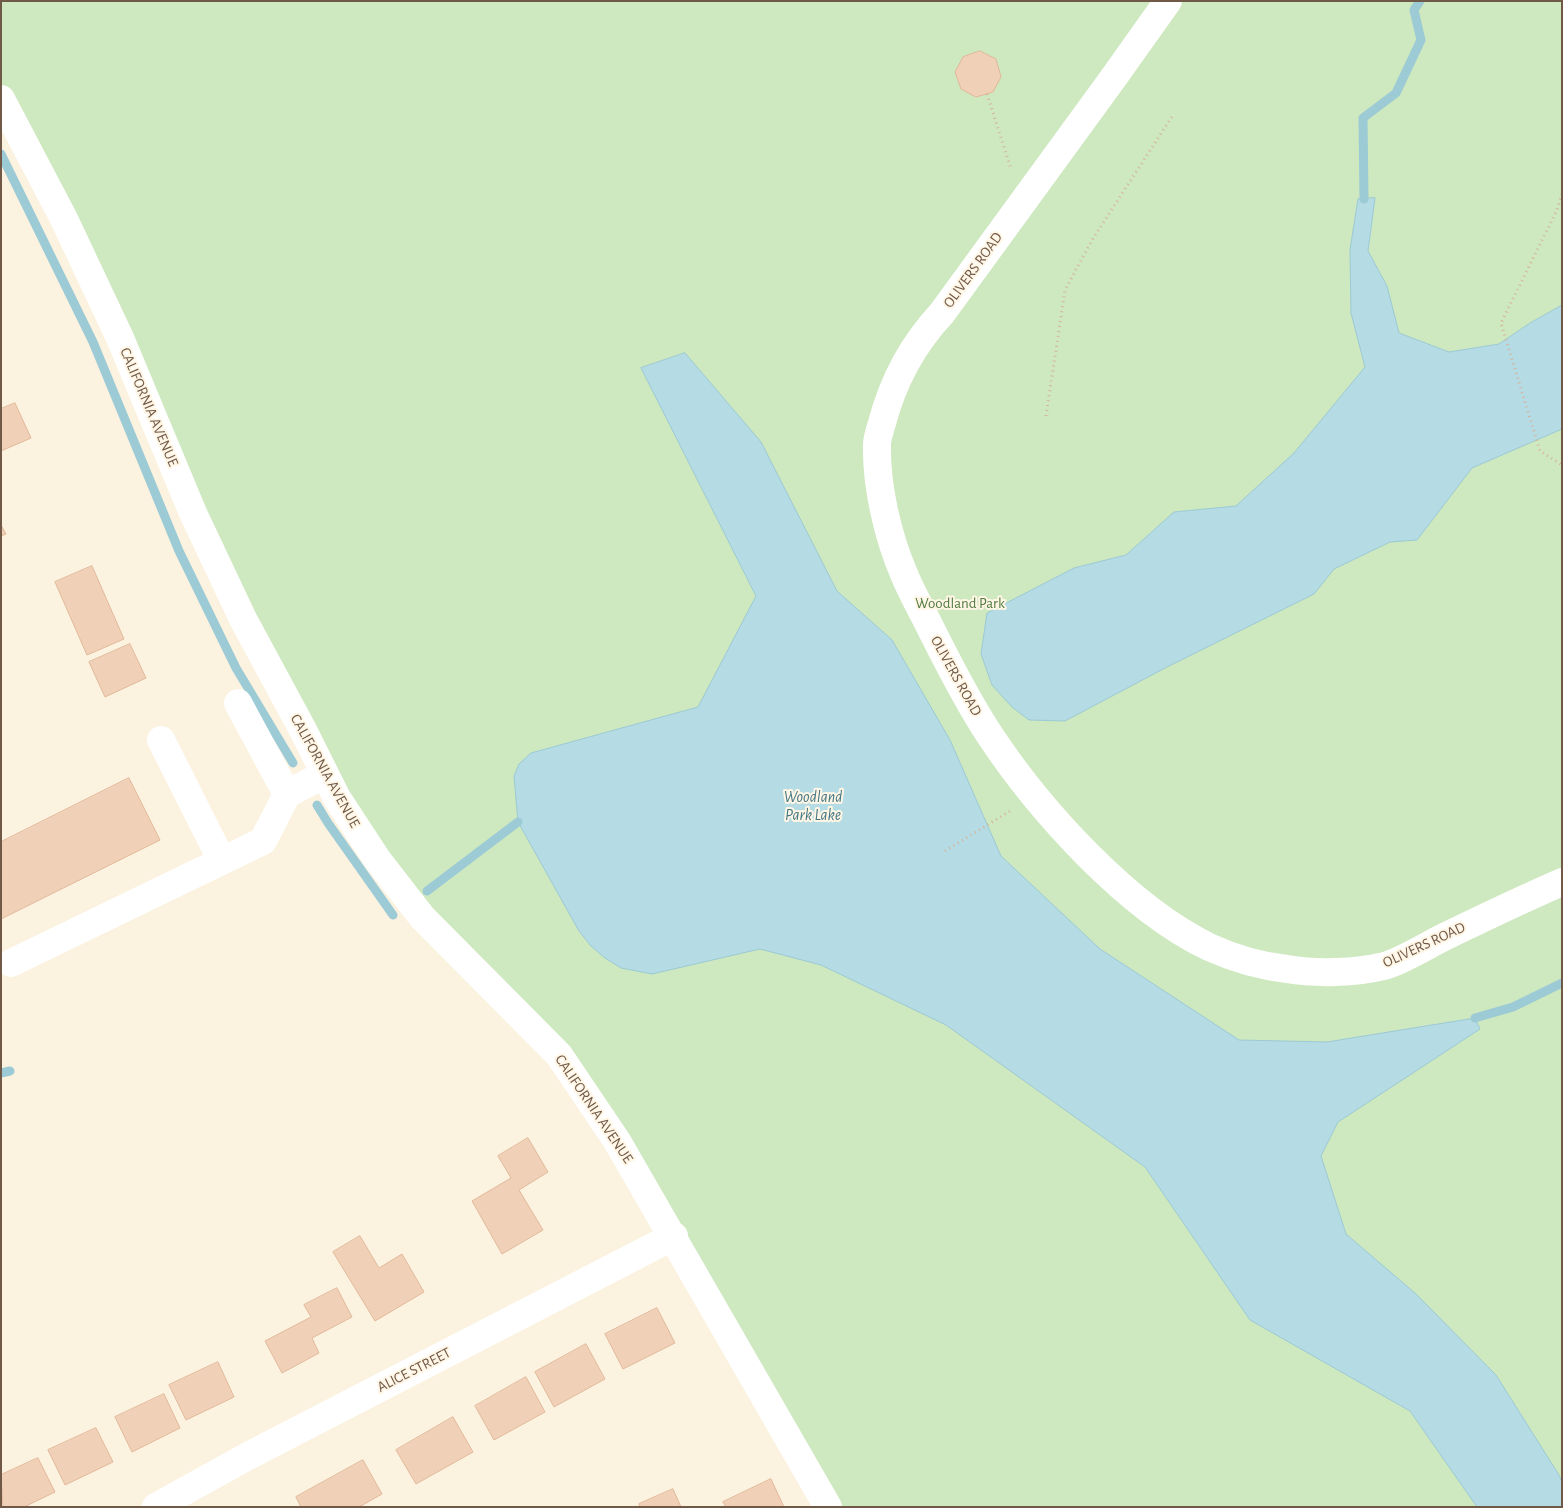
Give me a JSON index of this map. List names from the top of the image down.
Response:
{
  "streets": {
    "street": ["OLIVERS ROAD", "CALIFORNIA AVENUE", "ALICE STREET"]
  },
  "crossings": [
    ["CALIFORNIA AVENUE", "ALICE STREET"]
  ],
  "water": ["Woodland Park Lake"],
  "parks": ["Woodland Park"]
}
